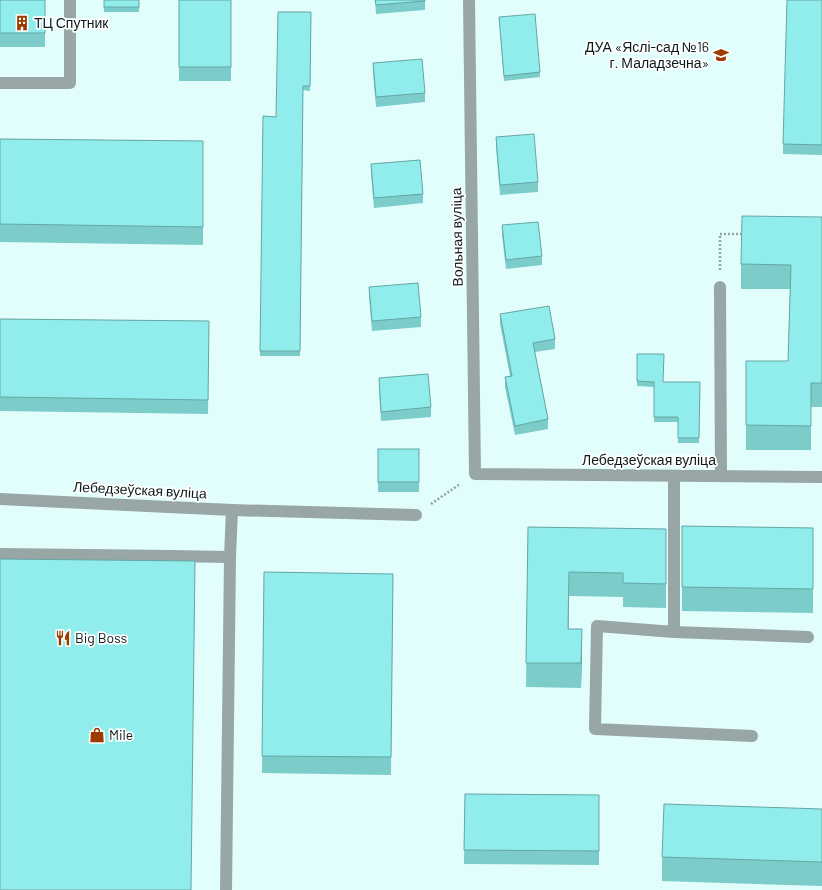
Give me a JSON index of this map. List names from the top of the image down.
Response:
{
  "streets": {
    "street": ["Вольная вуліца", "Лебедзеўская вуліца"]
  },
  "crossings": [
    ["Вольная вуліца", "Лебедзеўская вуліца"]
  ],
  "places": {
    "building": ["ТЦ Спутник"],
    "school or university": ["ДУА «Яслі-сад №16 г. Маладзечна»"],
    "restaurant": ["Big Boss"],
    "shop": ["Mile"]
  }
}
